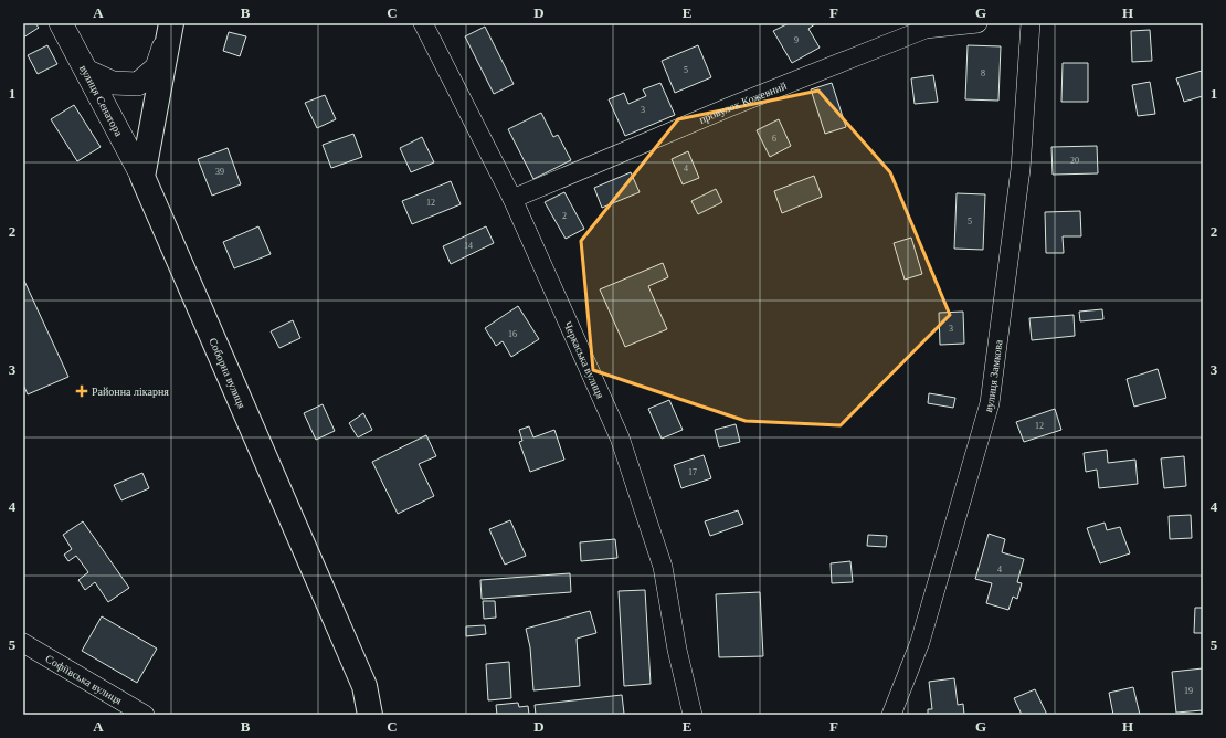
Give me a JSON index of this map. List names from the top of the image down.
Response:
{
  "streets": {
    "main road": ["Соборна вулиця"],
    "street": [
      "вулиця Сенатора",
      "провулок Кожевний",
      "Черкаська вулиця",
      "вулиця Замкова",
      "Софіївська вулиця"
    ]
  },
  "crossings": [
    ["вулиця Сенатора", "Соборна вулиця"],
    ["провулок Кожевний", "Черкаська вулиця"]
  ],
  "places": {
    "health": ["Районна лікарня"]
  },
  "house_numbers": [
    "9",
    "5",
    "8",
    "3",
    "6",
    "20",
    "4",
    "39",
    "12",
    "2",
    "5",
    "14",
    "3",
    "16",
    "12",
    "17",
    "4",
    "19"
  ],
  "grid": {
    "columns": [
      "A",
      "B",
      "C",
      "D",
      "E",
      "F",
      "G",
      "H"
    ],
    "rows": [
      "1",
      "2",
      "3",
      "4",
      "5"
    ]
  }
}
